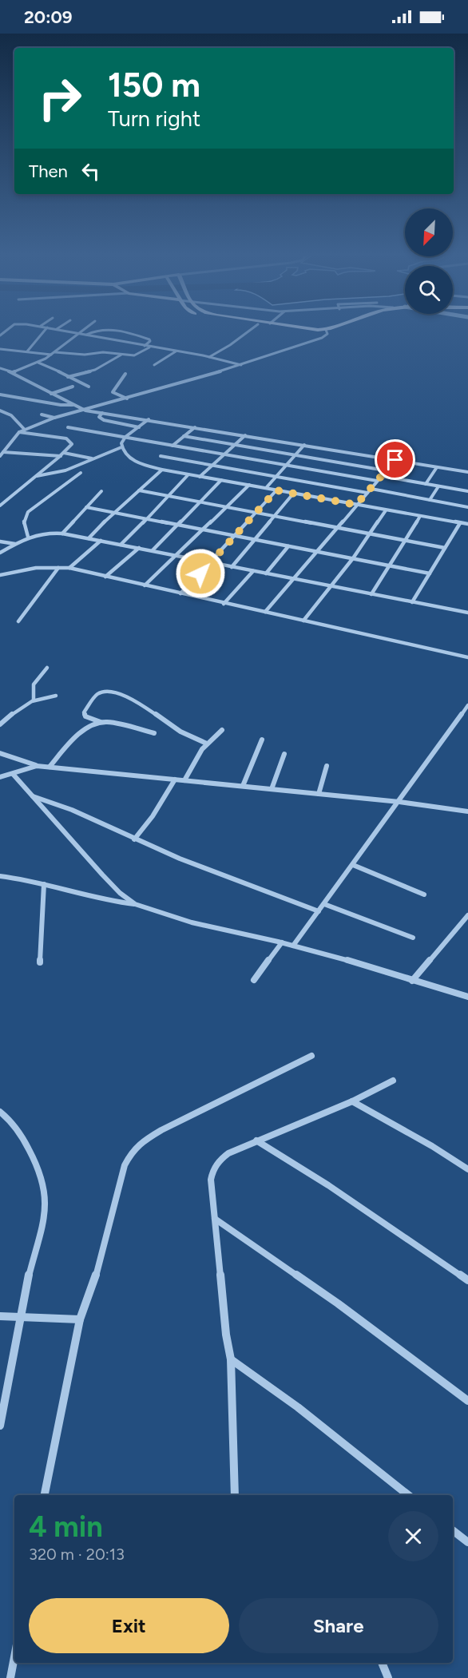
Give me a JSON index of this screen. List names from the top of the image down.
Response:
{
  "north": "bottom left",
  "page": {
    "status": "20:09",
    "turn": ["150 m", "Turn right"],
    "then": "Then",
    "heading": ["4 min", "320 m · 20:13"],
    "buttons": ["Exit", "Share"]
  }
}
